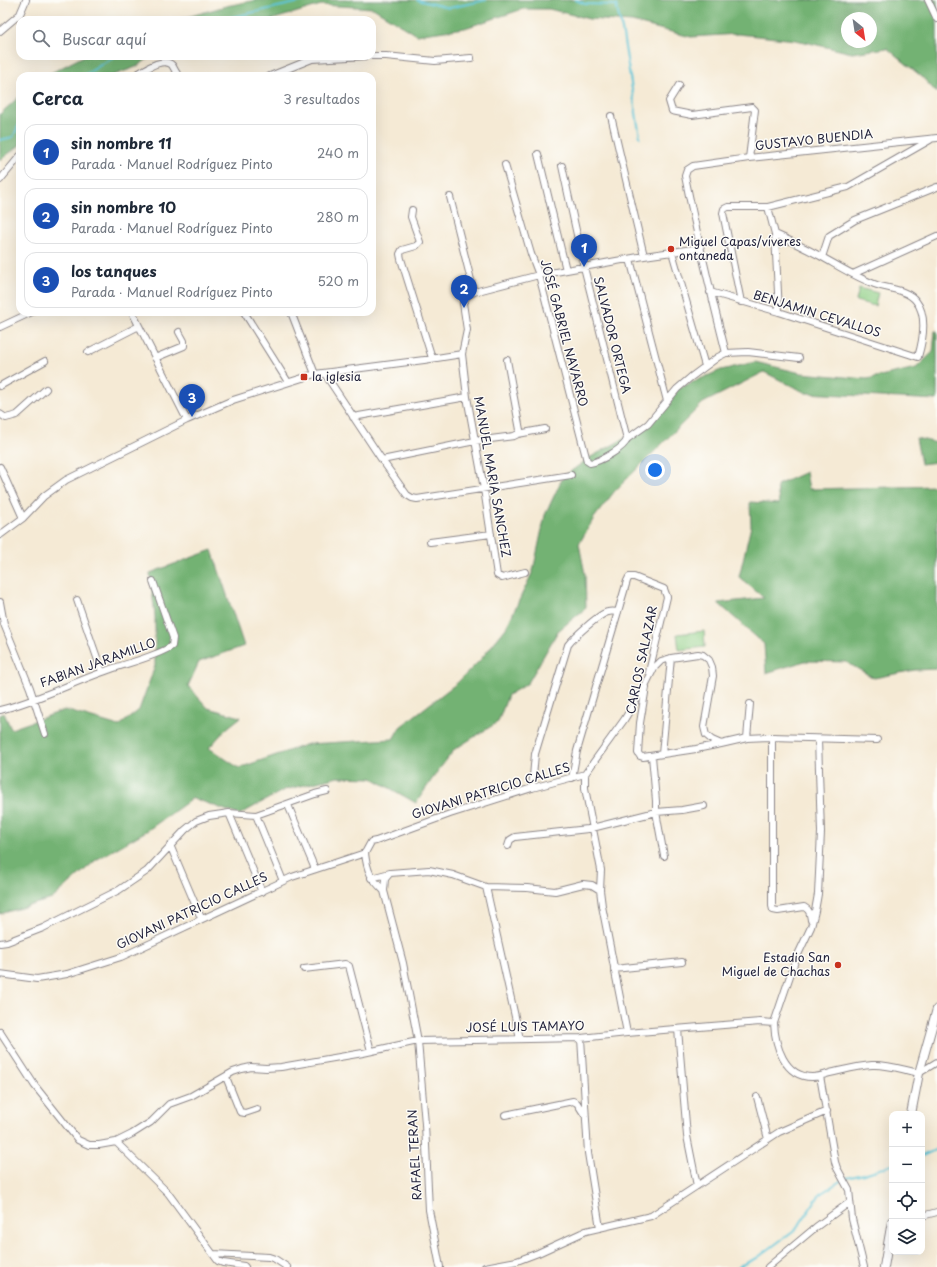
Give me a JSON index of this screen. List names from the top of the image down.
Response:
{
  "streets": {
    "street": [
      "GUSTAVO BUENDIA",
      "BENJAMIN CEVALLOS",
      "JOSÉ GABRIEL NAVARRO",
      "SALVADOR ORTEGA",
      "MANUEL MARIA SANCHEZ",
      "CARLOS SALAZAR",
      "FABIAN JARAMILLO",
      "GIOVANI PATRICIO CALLES",
      "JOSÉ LUIS TAMAYO",
      "RAFAEL TERAN"
    ]
  },
  "crossings": [
    ["JOSÉ GABRIEL NAVARRO", "SALVADOR ORTEGA"],
    ["CARLOS SALAZAR", "GIOVANI PATRICIO CALLES"],
    ["JOSÉ LUIS TAMAYO", "RAFAEL TERAN"]
  ],
  "places": {
    "other": ["Miguel Capas/víveres ontaneda", "Estadio San Miguel de Chachas"],
    "transit": ["la iglesia"]
  },
  "north": "bottom right",
  "page": {
    "search": "Buscar aquí",
    "heading": ["Cerca", "3 resultados"],
    "list": [
      {
        "mark": "1",
        "name": "sin nombre 11",
        "note": "Parada · Manuel Rodríguez Pinto",
        "value": "240 m"
      },
      {
        "mark": "2",
        "name": "sin nombre 10",
        "note": "Parada · Manuel Rodríguez Pinto",
        "value": "280 m"
      },
      {
        "mark": "3",
        "name": "los tanques",
        "note": "Parada · Manuel Rodríguez Pinto",
        "value": "520 m"
      }
    ],
    "pins": ["1", "2", "3"],
    "map_buttons": ["+", "−"]
  }
}
